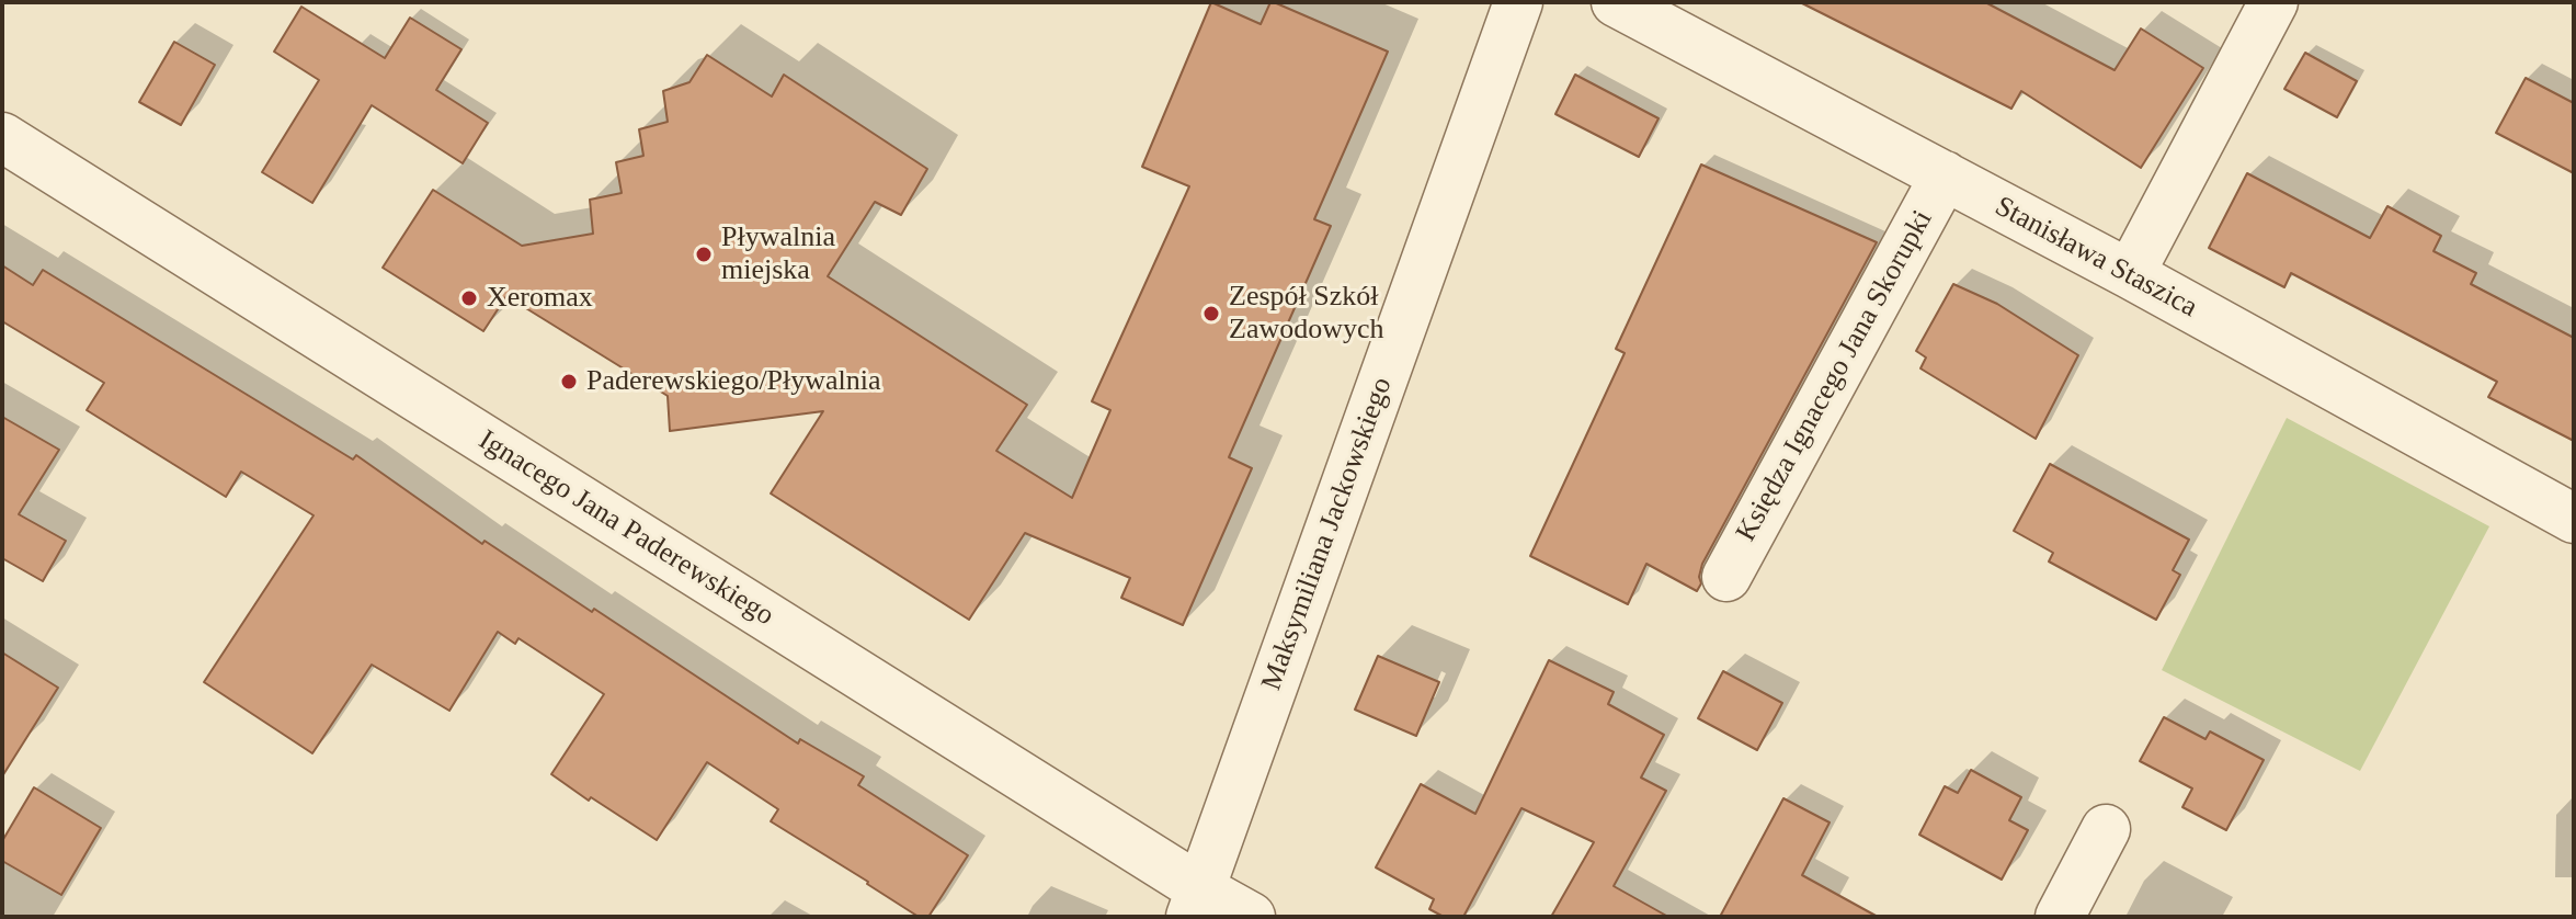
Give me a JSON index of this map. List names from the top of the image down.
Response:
{
  "streets": {
    "street": [
      "Stanisława Staszica",
      "Księdza Ignacego Jana Skorupki",
      "Ignacego Jana Paderewskiego",
      "Maksymiliana Jackowskiego"
    ]
  },
  "crossings": [
    ["Stanisława Staszica", "Księdza Ignacego Jana Skorupki"],
    ["Ignacego Jana Paderewskiego", "Maksymiliana Jackowskiego"]
  ],
  "places": [
    "Pływalnia miejska",
    "Xeromax",
    "Zespół Szkół Zawodowych",
    "Paderewskiego/Pływalnia"
  ]
}
